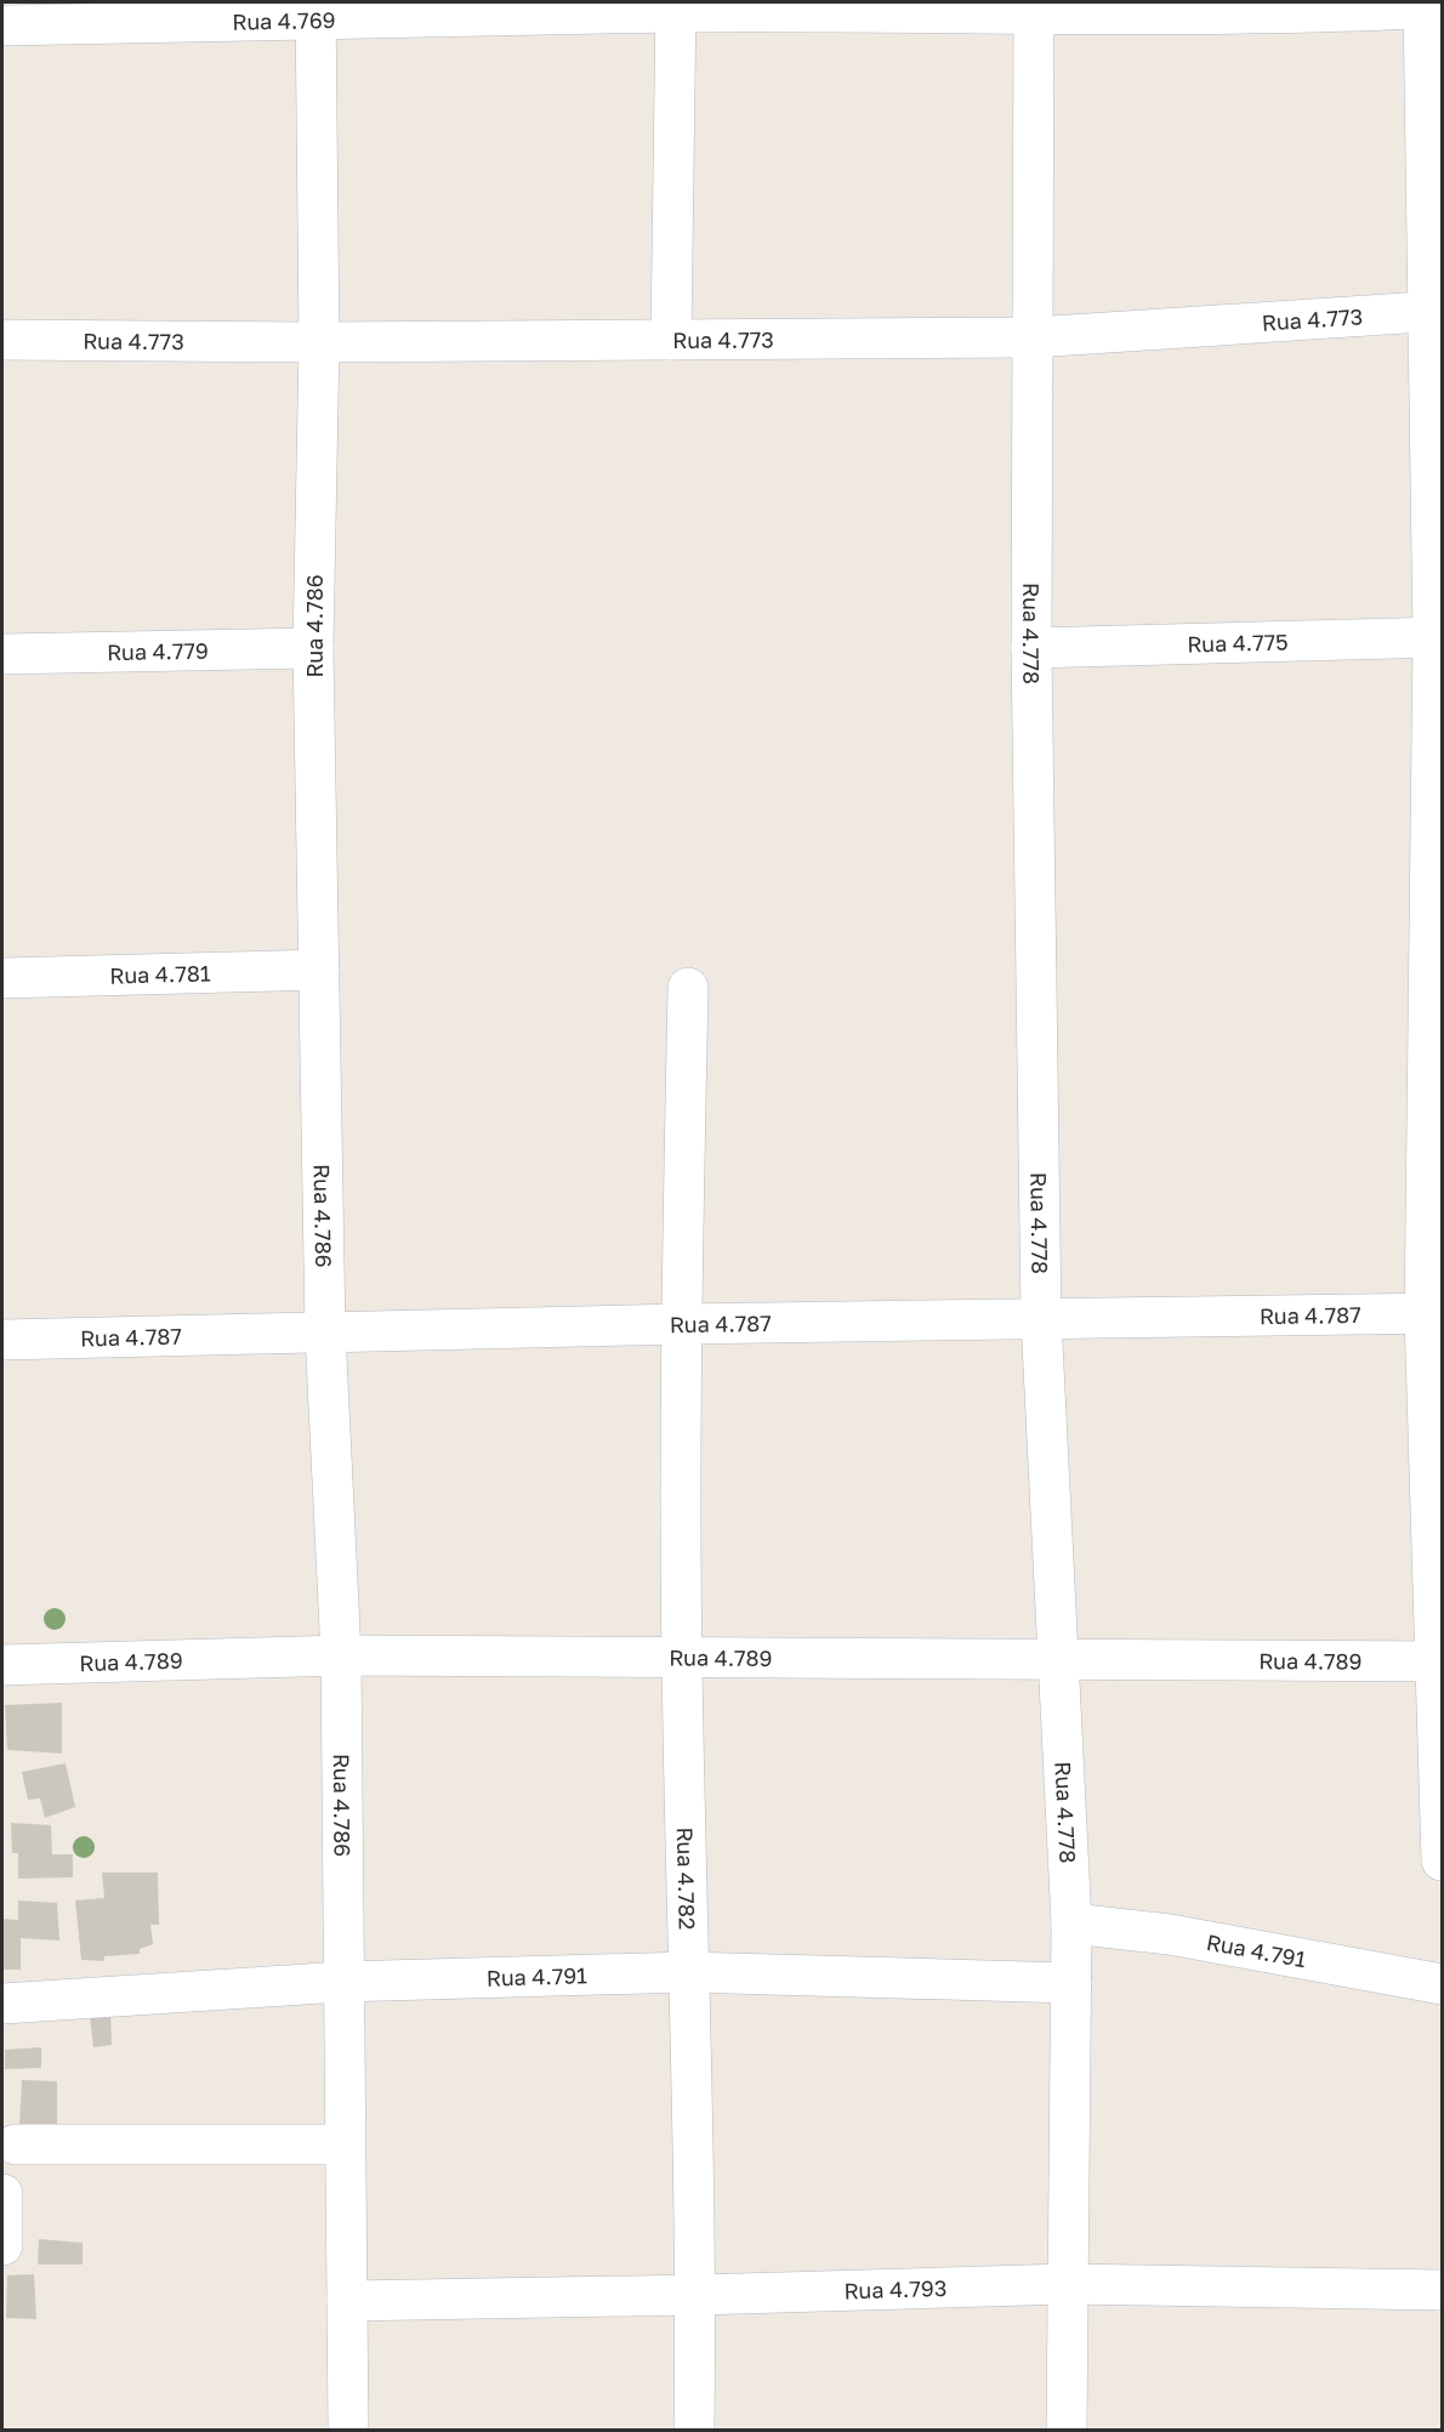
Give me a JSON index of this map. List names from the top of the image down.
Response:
{
  "streets": {
    "street": [
      "Rua 4.769",
      "Rua 4.773",
      "Rua 4.786",
      "Rua 4.778",
      "Rua 4.775",
      "Rua 4.779",
      "Rua 4.781",
      "Rua 4.787",
      "Rua 4.789",
      "Rua 4.782",
      "Rua 4.791",
      "Rua 4.793"
    ]
  },
  "crossings": [
    ["Rua 4.769", "Rua 4.786"],
    ["Rua 4.769", "Rua 4.778"],
    ["Rua 4.773", "Rua 4.786"],
    ["Rua 4.773", "Rua 4.778"],
    ["Rua 4.786", "Rua 4.779"],
    ["Rua 4.786", "Rua 4.781"],
    ["Rua 4.786", "Rua 4.787"],
    ["Rua 4.786", "Rua 4.789"],
    ["Rua 4.786", "Rua 4.791"],
    ["Rua 4.786", "Rua 4.793"],
    ["Rua 4.778", "Rua 4.775"],
    ["Rua 4.778", "Rua 4.787"],
    ["Rua 4.778", "Rua 4.789"],
    ["Rua 4.778", "Rua 4.791"],
    ["Rua 4.778", "Rua 4.793"],
    ["Rua 4.787", "Rua 4.782"],
    ["Rua 4.789", "Rua 4.782"],
    ["Rua 4.782", "Rua 4.791"],
    ["Rua 4.782", "Rua 4.793"]
  ]
}
